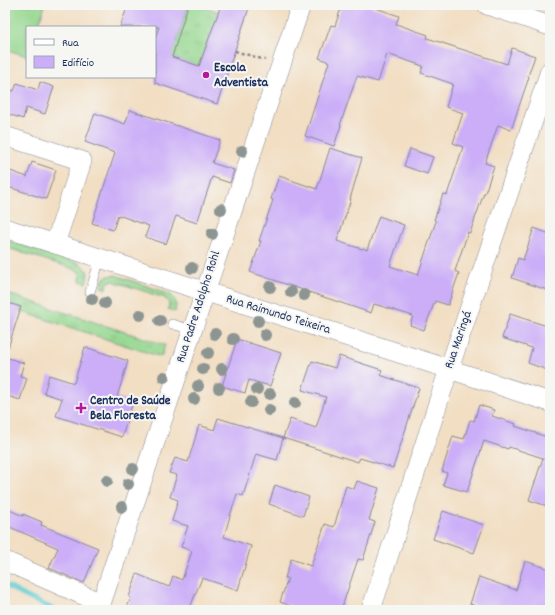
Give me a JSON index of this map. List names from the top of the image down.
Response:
{
  "streets": {
    "street": ["Rua Padre Adolpho Rohl", "Rua Raimundo Teixeira", "Rua Maringá"]
  },
  "crossings": [
    ["Rua Padre Adolpho Rohl", "Rua Raimundo Teixeira"],
    ["Rua Raimundo Teixeira", "Rua Maringá"]
  ],
  "places": {
    "other": ["Escola Adventista"],
    "health": ["Centro de Saúde Bela Floresta"]
  },
  "legend": ["Rua", "Edifício"]
}
